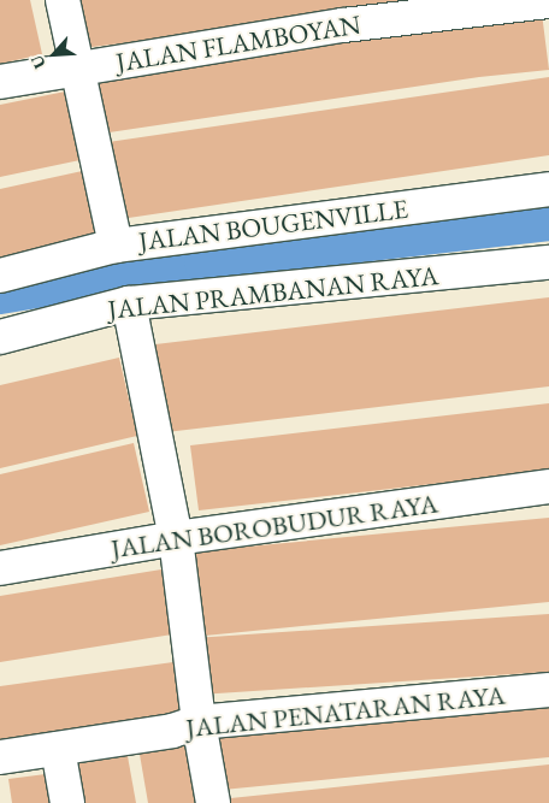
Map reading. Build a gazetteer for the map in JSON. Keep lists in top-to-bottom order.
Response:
{
  "streets": {
    "street": [
      "JALAN FLAMBOYAN",
      "JALAN BOUGENVILLE",
      "JALAN PRAMBANAN RAYA",
      "JALAN BOROBUDUR RAYA",
      "JALAN PENATARAN RAYA"
    ]
  },
  "north": "bottom left"
}
